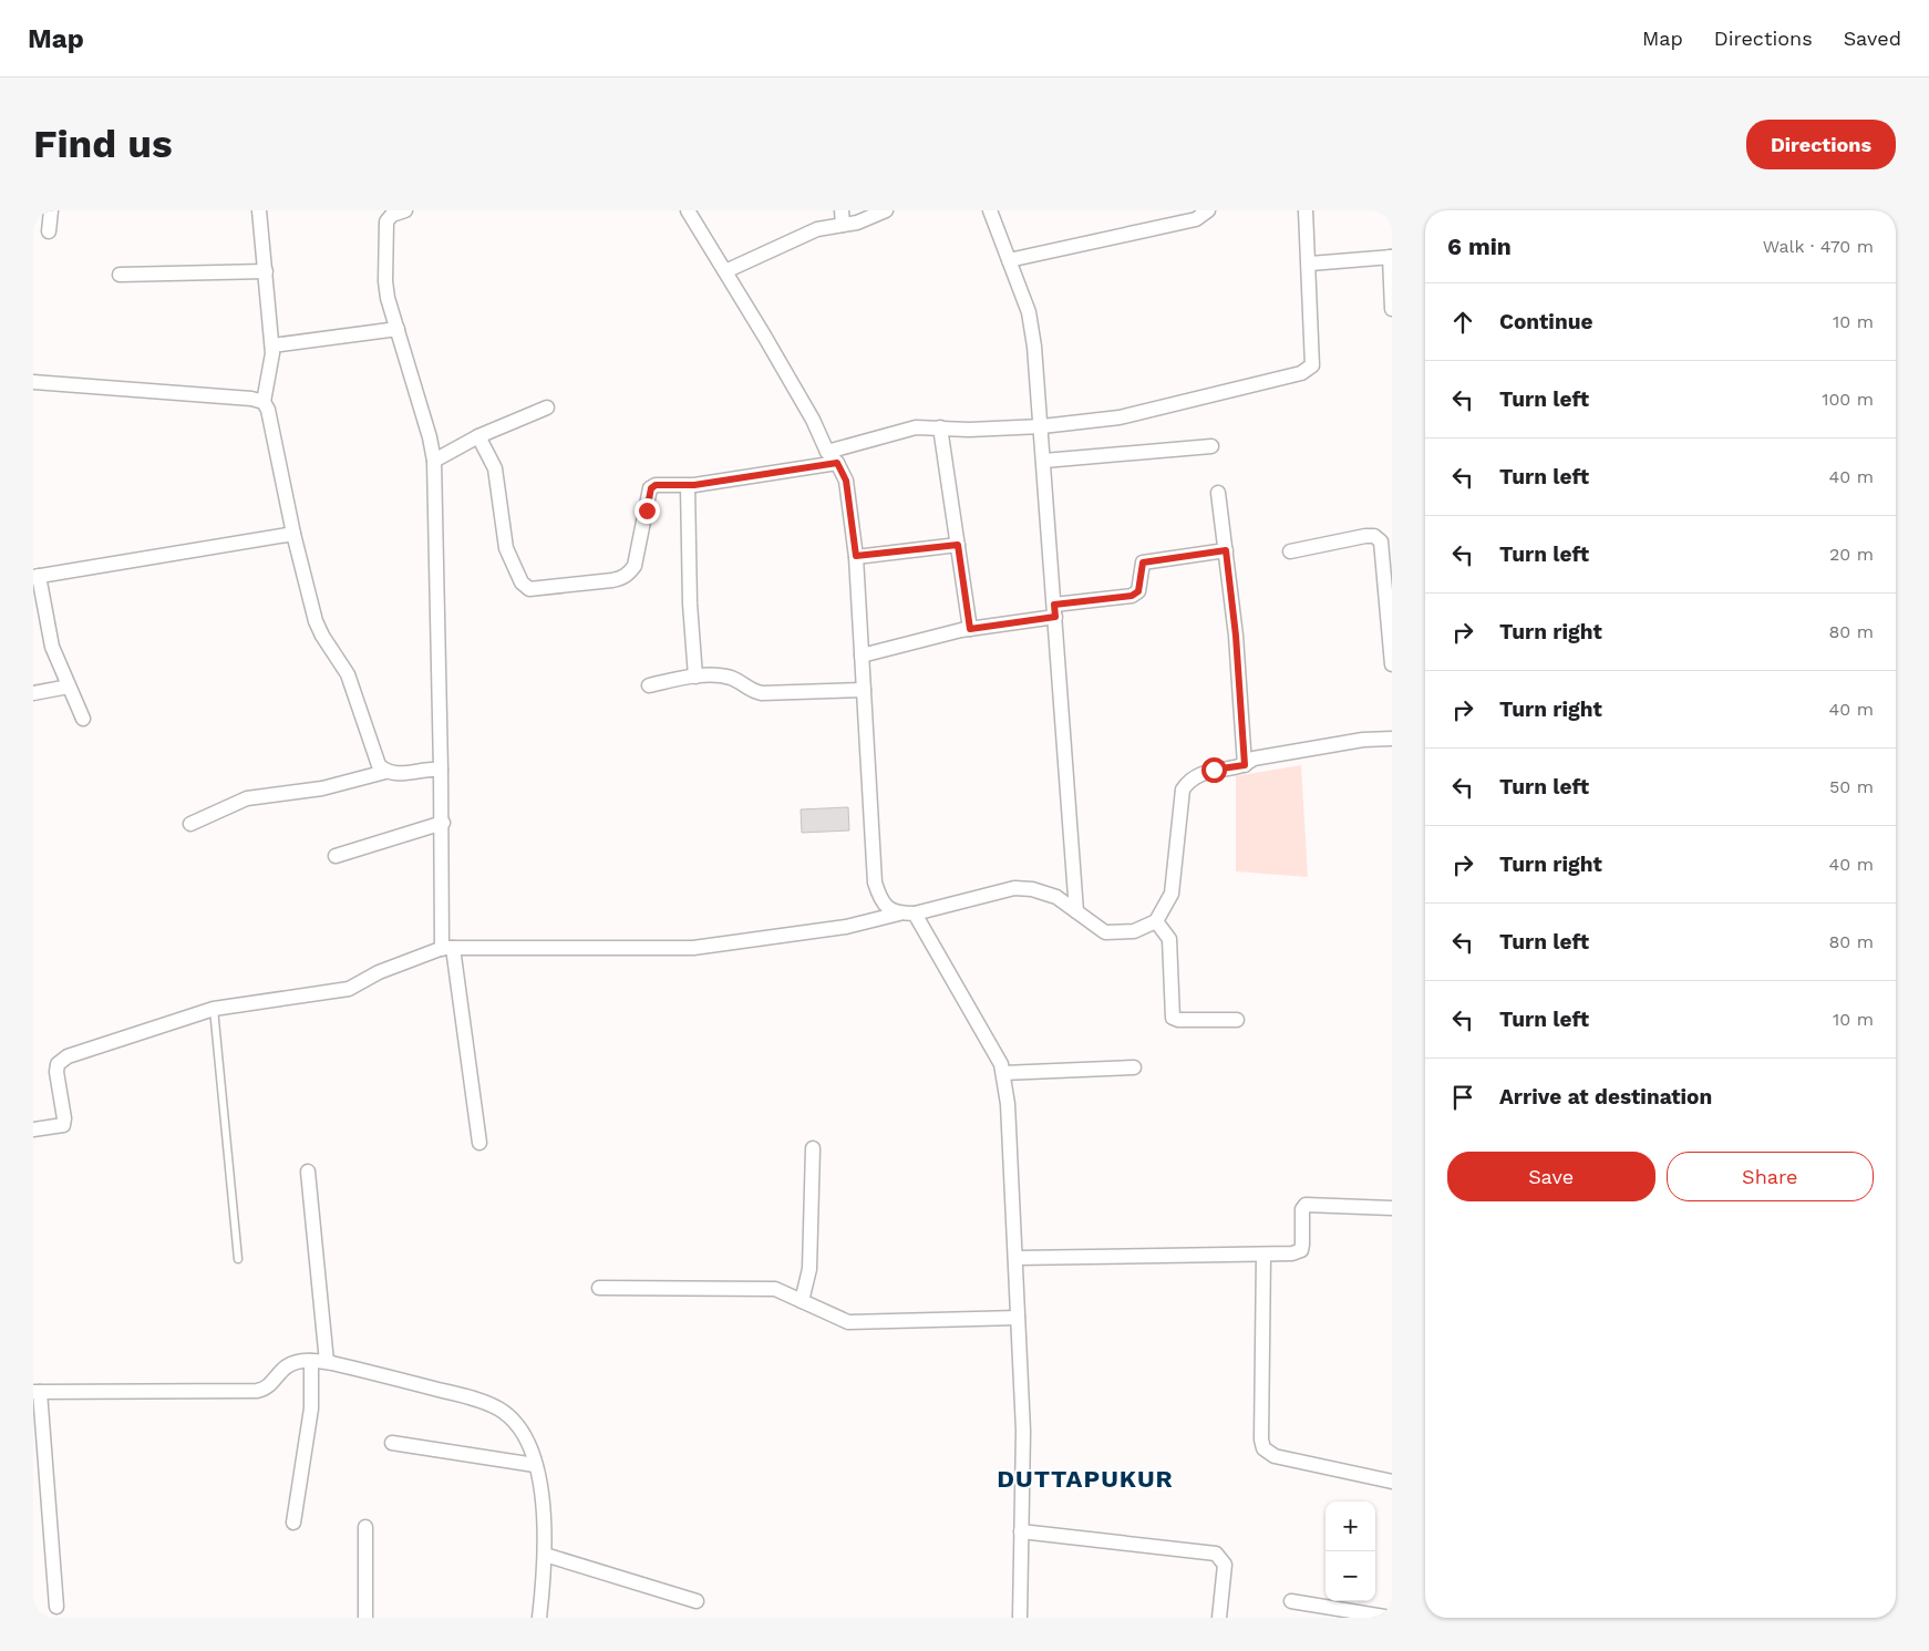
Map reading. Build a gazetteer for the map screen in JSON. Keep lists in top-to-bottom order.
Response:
{
  "districts": ["DUTTAPUKUR"],
  "page": {
    "header": "Map",
    "nav": ["Map", "Directions", "Saved"],
    "buttons": [
      "Directions",
      ["Save", "Share"]
    ],
    "title": "Find us",
    "heading": ["6 min", "Walk · 470 m"],
    "list": [
      ["Continue", "10 m"],
      ["Turn left", "100 m"],
      ["Turn left", "40 m"],
      ["Turn left", "20 m"],
      ["Turn right", "80 m"],
      ["Turn right", "40 m"],
      ["Turn left", "50 m"],
      ["Turn right", "40 m"],
      ["Turn left", "80 m"],
      ["Turn left", "10 m"],
      "Arrive at destination"
    ],
    "map_buttons": ["+", "−"]
  }
}
